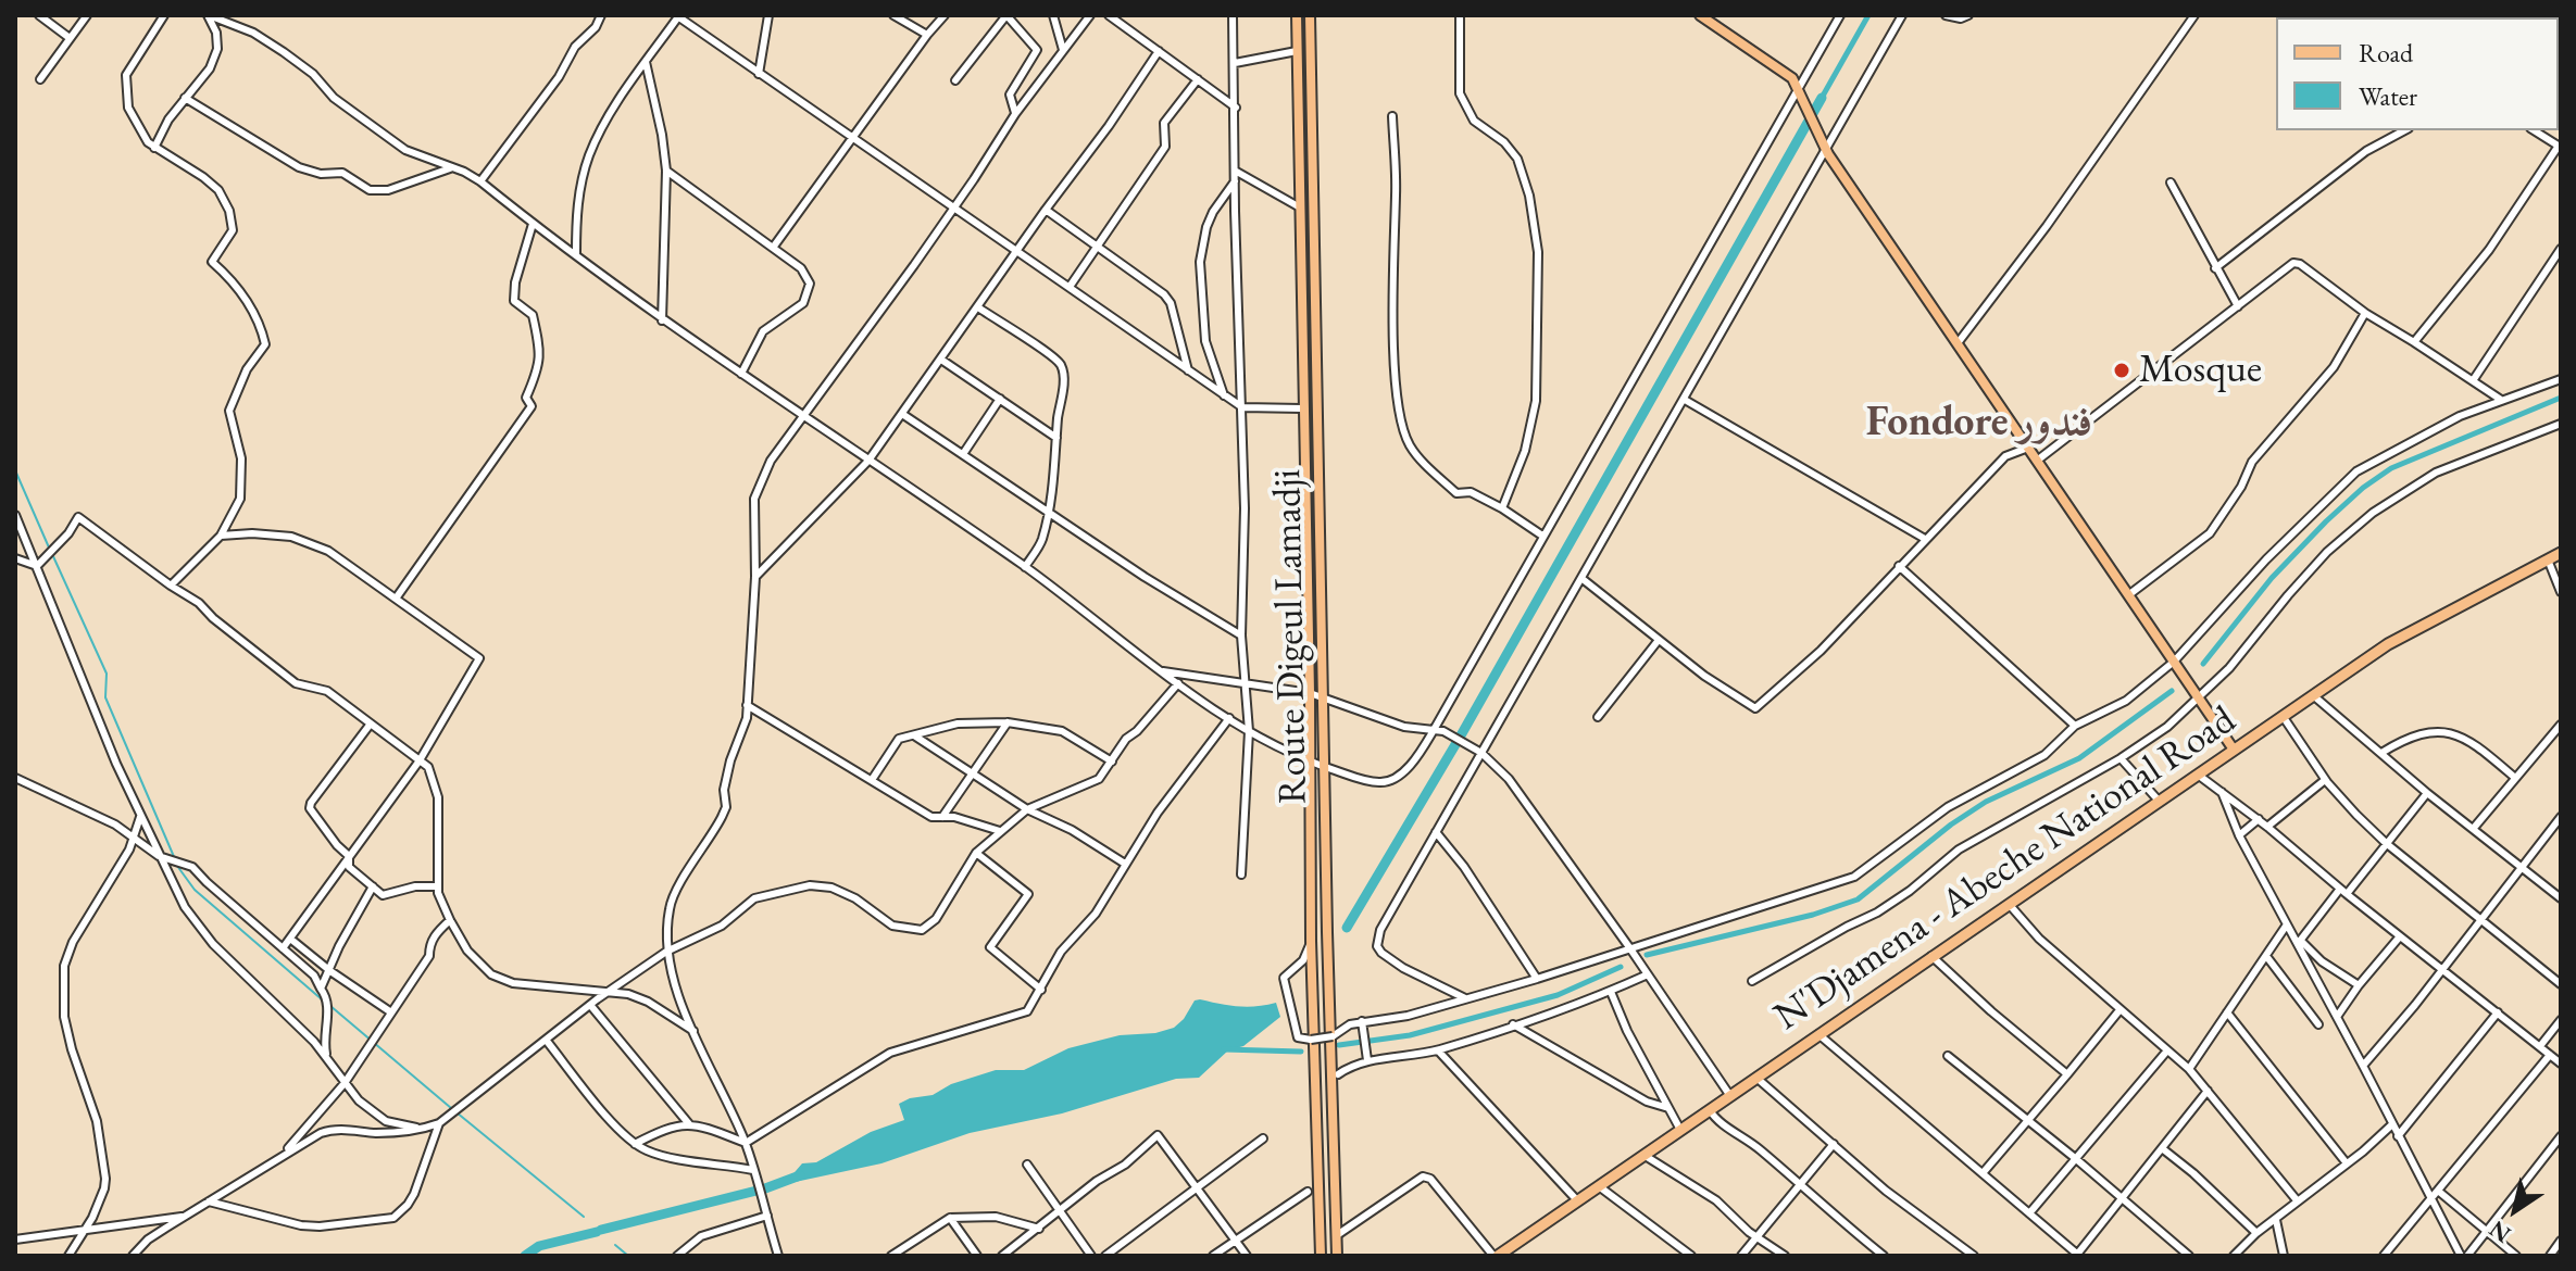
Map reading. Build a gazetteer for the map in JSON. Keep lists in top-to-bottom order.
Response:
{
  "streets": {
    "highway": ["N'Djamena - Abeche National Road"],
    "main road": ["Route Digeul Lamadji"]
  },
  "districts": ["Fondore فندور"],
  "places": ["Mosque"],
  "legend": ["Road", "Water"],
  "north": "bottom left"
}
